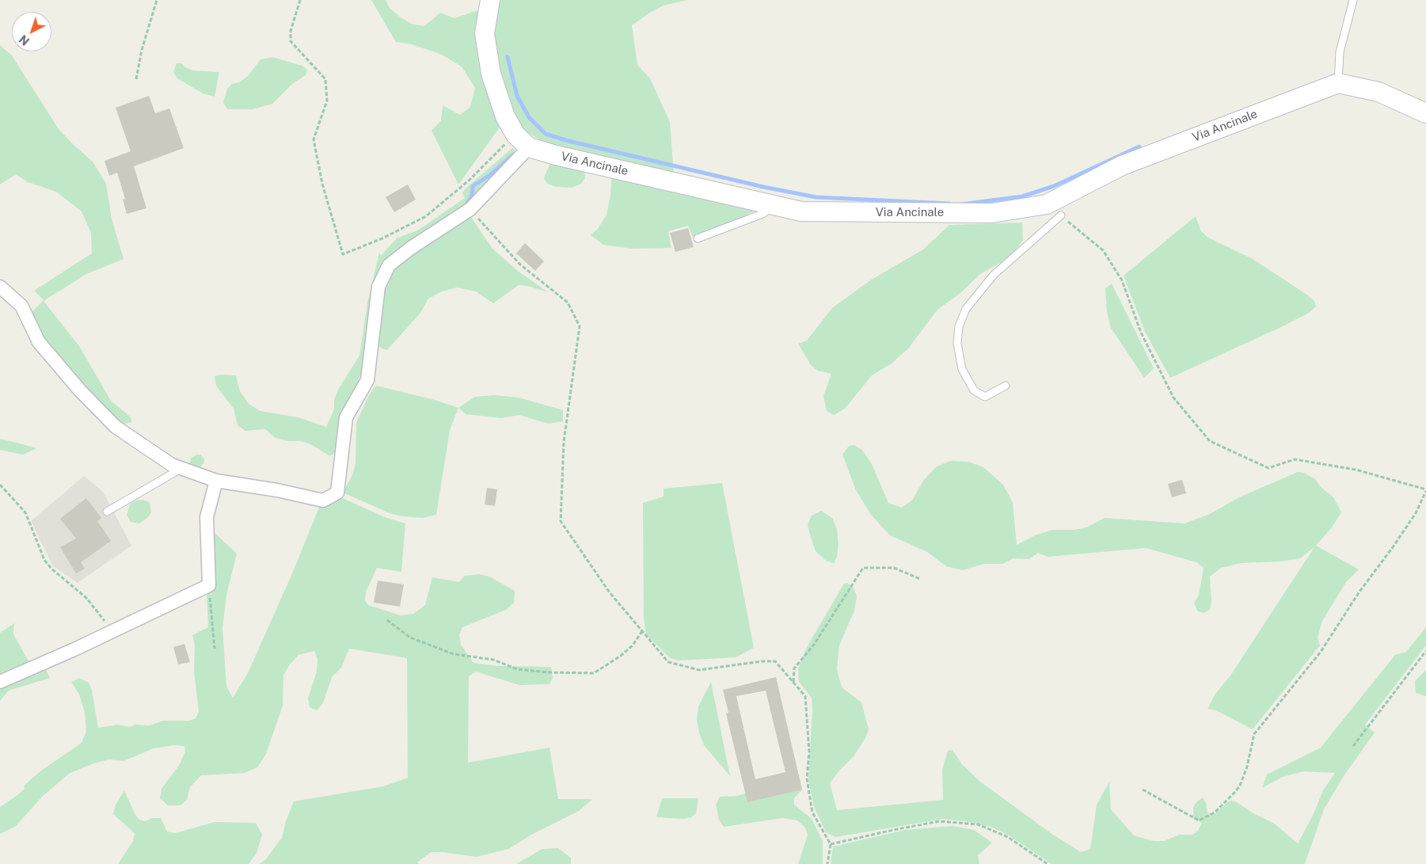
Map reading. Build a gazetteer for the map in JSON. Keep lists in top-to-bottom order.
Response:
{
  "streets": {
    "main road": ["Via Ancinale"]
  },
  "north": "bottom left"
}
